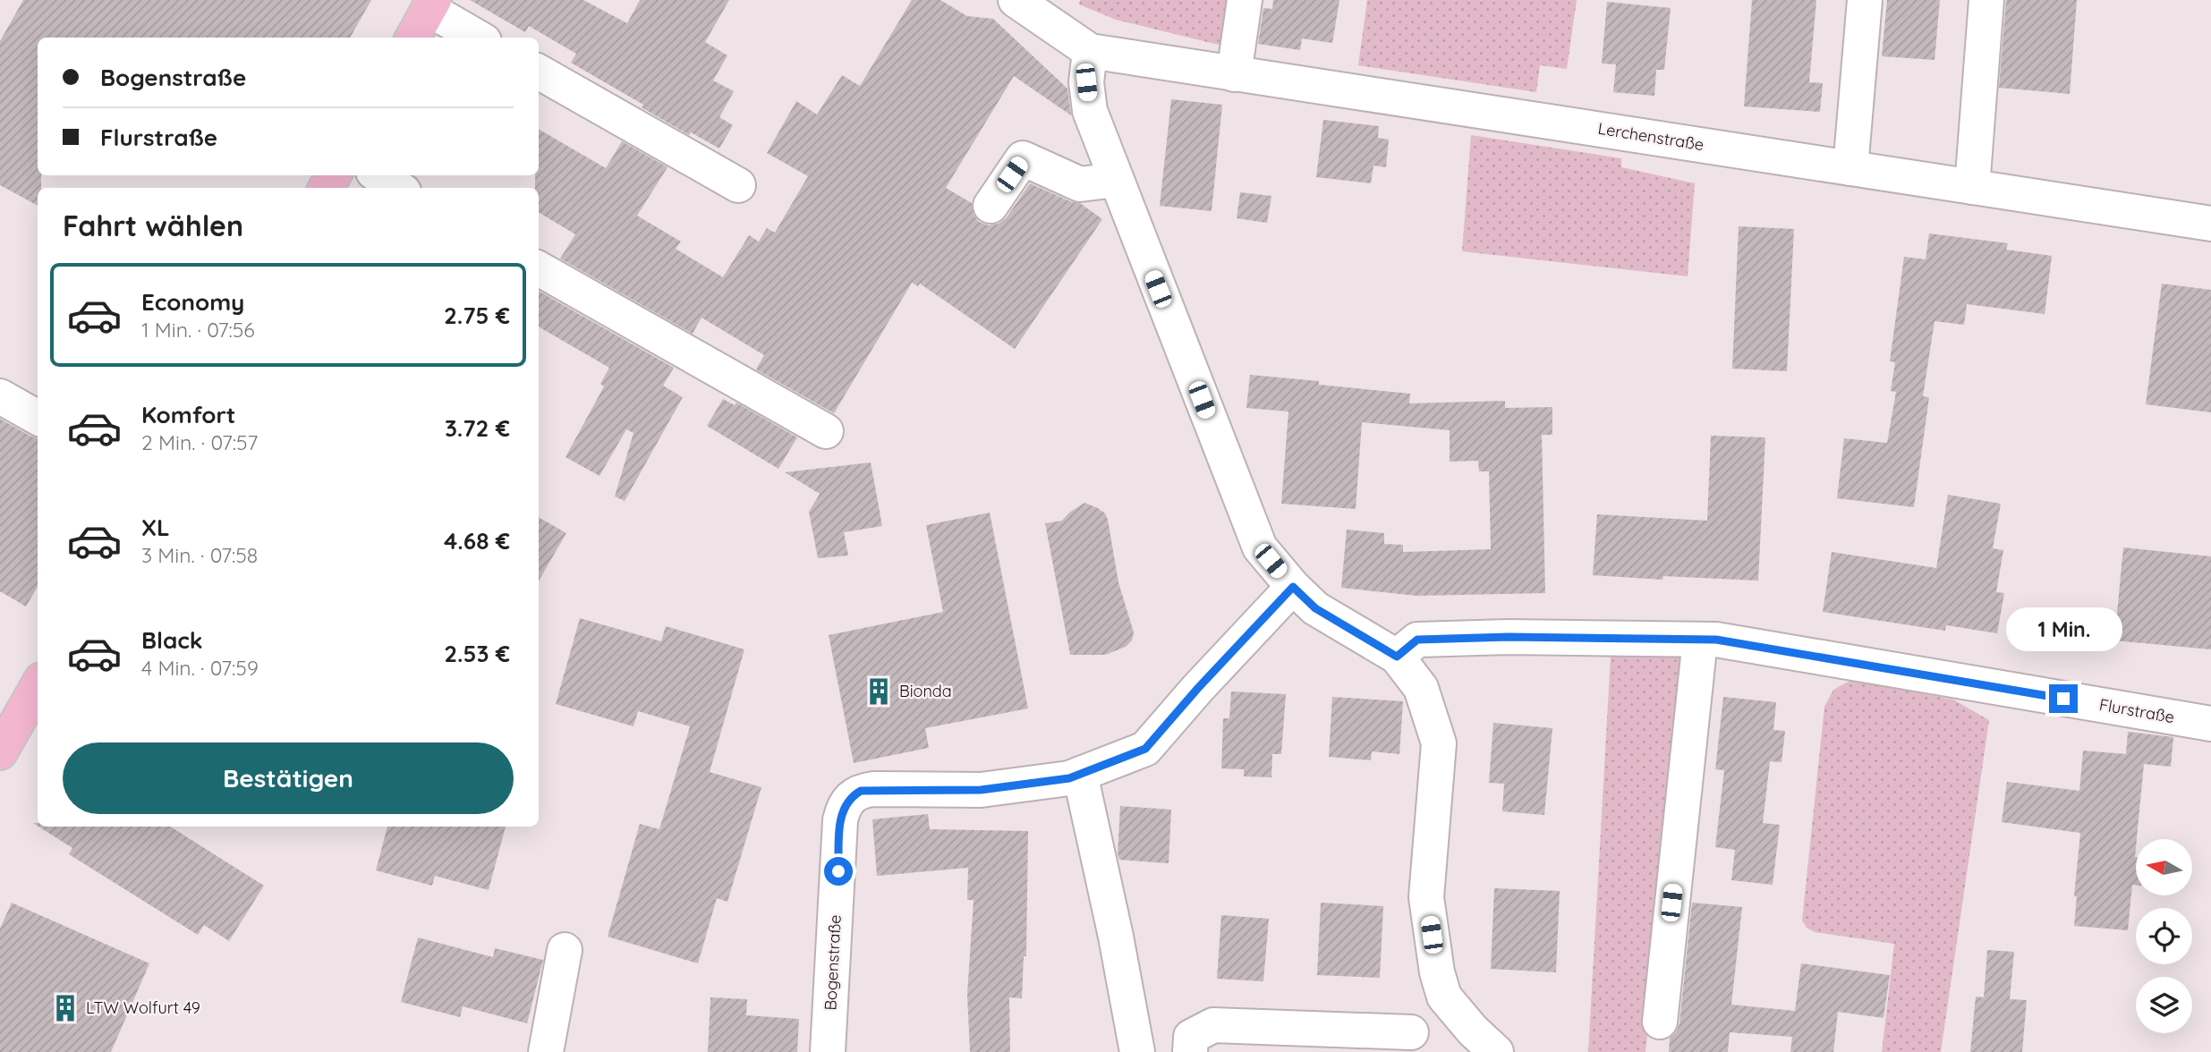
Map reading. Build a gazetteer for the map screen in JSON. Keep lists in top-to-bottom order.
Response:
{
  "streets": {
    "street": ["Lerchenstraße", "Flurstraße", "Bogenstraße"]
  },
  "places": {
    "building": ["Bionda", "LTW Wolfurt 49"]
  },
  "north": "left",
  "page": {
    "banner": ["Bogenstraße", "Flurstraße"],
    "heading": "Fahrt wählen",
    "list": [
      {
        "name": "Economy",
        "note": "1 Min. · 07:56",
        "value": "2.75 €"
      },
      {
        "name": "Komfort",
        "note": "2 Min. · 07:57",
        "value": "3.72 €"
      },
      {
        "name": "XL",
        "note": "3 Min. · 07:58",
        "value": "4.68 €"
      },
      {
        "name": "Black",
        "note": "4 Min. · 07:59",
        "value": "2.53 €"
      }
    ],
    "bubble": "1 Min.",
    "buttons": "Bestätigen"
  }
}
